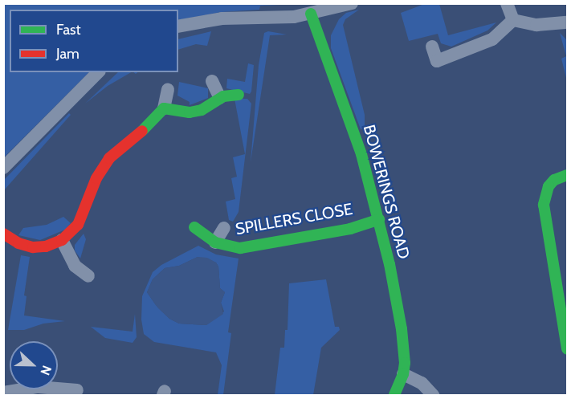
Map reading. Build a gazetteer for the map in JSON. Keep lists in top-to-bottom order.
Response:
{
  "streets": {
    "street": ["BOWERINGS ROAD", "SPILLERS CLOSE"]
  },
  "crossings": [
    ["BOWERINGS ROAD", "SPILLERS CLOSE"]
  ],
  "legend": ["Fast", "Jam"],
  "north": "right"
}
